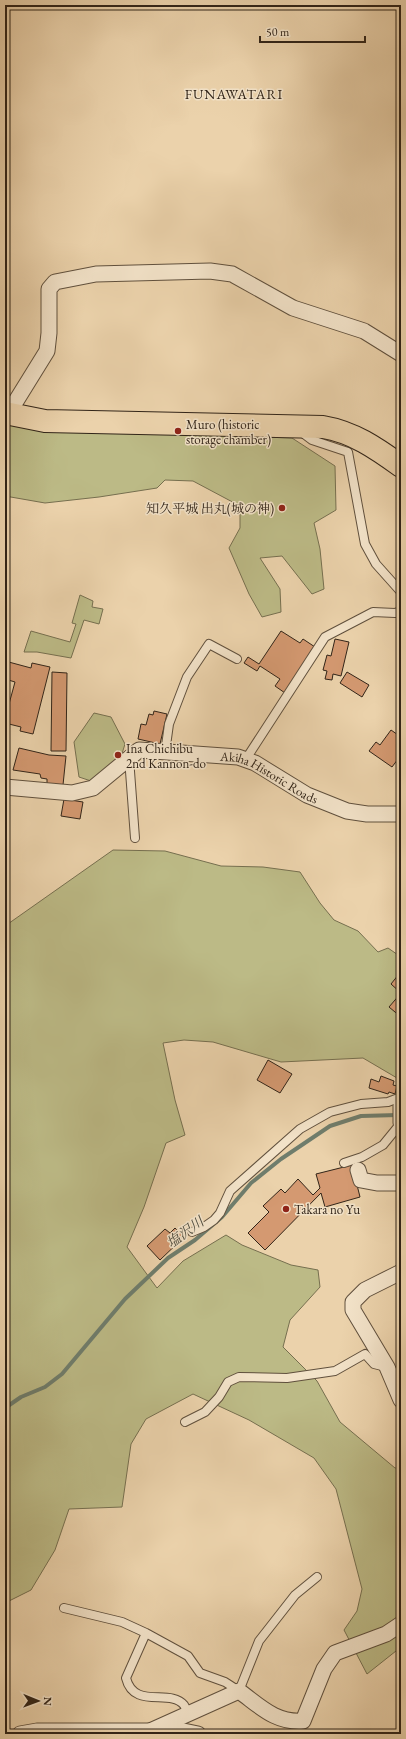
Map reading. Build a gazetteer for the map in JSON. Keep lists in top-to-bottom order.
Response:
{
  "streets": {
    "street": ["Akiha Historic Roads"]
  },
  "districts": ["FUNAWATARI"],
  "water": ["塩沢川"],
  "places": [
    "Muro (historic storage chamber)",
    "知久平城 出丸(城の神)",
    "Ina Chichibu 2nd Kannon-do",
    "Takara no Yu"
  ],
  "scale_bar": "50 m",
  "north": "right"
}
